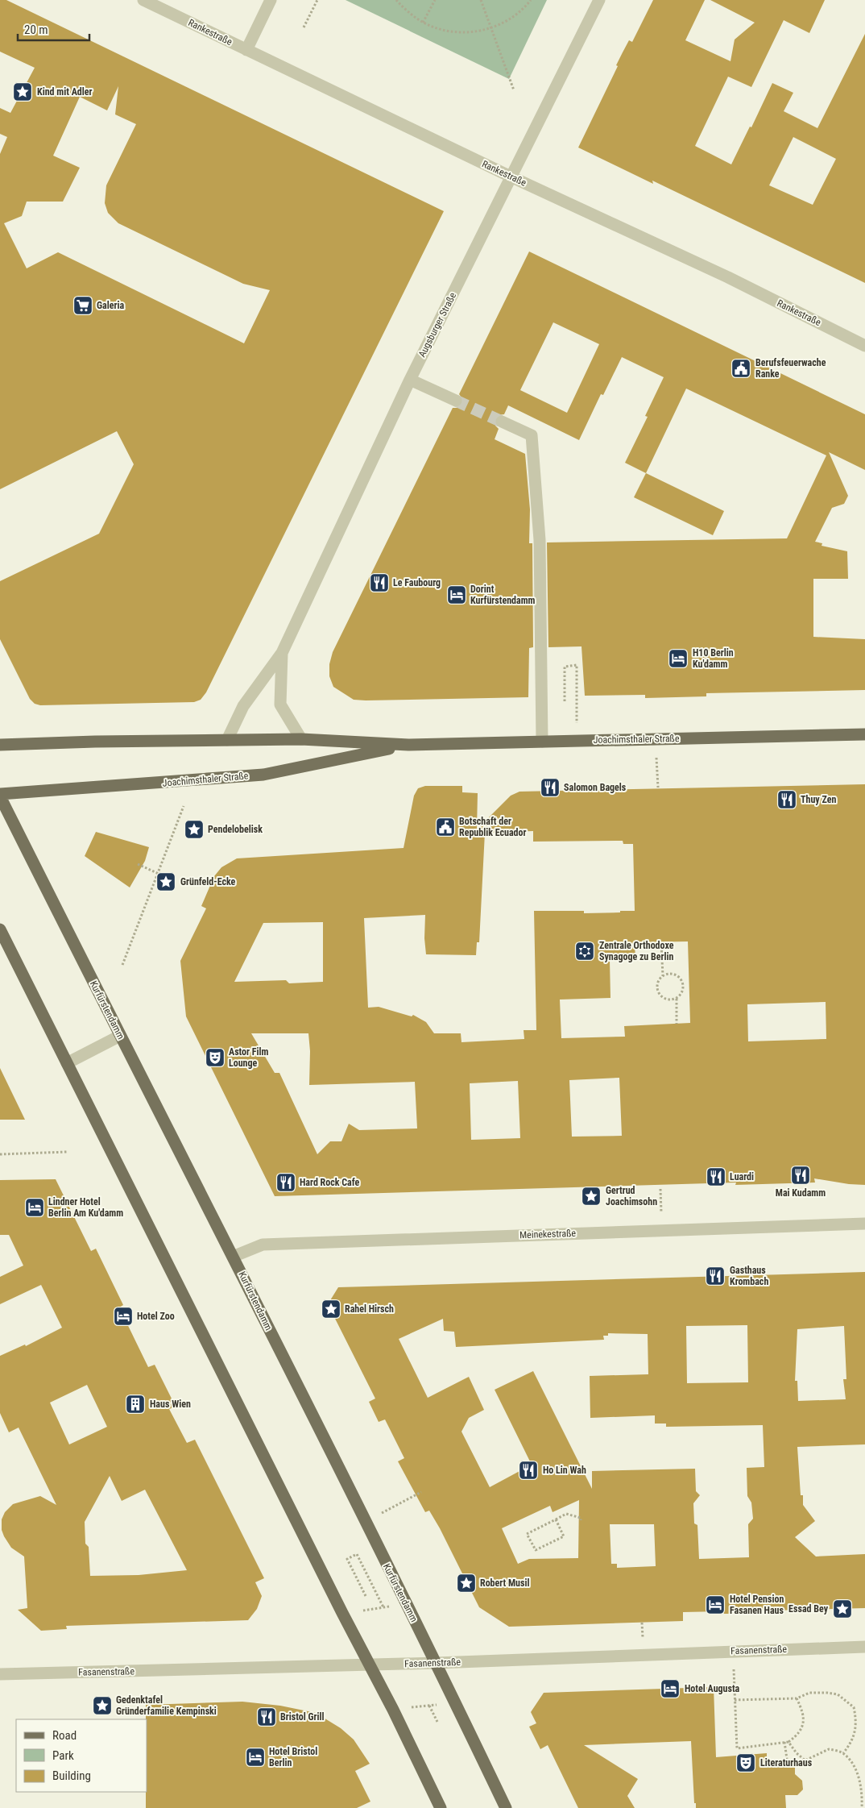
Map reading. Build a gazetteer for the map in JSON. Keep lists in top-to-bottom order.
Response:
{
  "streets": {
    "main road": ["Joachimsthaler Straße", "Kurfürstendamm"],
    "street": [
      "Rankestraße",
      "Augsburger Straße",
      "Meinekestraße",
      "Fasanenstraße"
    ]
  },
  "crossings": [
    ["Rankestraße", "Augsburger Straße"],
    ["Augsburger Straße", "Joachimsthaler Straße"],
    ["Joachimsthaler Straße", "Kurfürstendamm"],
    ["Kurfürstendamm", "Meinekestraße"],
    ["Kurfürstendamm", "Fasanenstraße"]
  ],
  "places": {
    "place": [
      "Kind mit Adler",
      "Pendelobelisk",
      "Grünfeld-Ecke",
      "Gertrud Joachimsohn",
      "Rahel Hirsch",
      "Robert Musil",
      "Essad Bey",
      "Gedenktafel Gründerfamilie Kempinski"
    ],
    "supermarket": ["Galeria"],
    "public building": ["Berufsfeuerwache Ranke", "Botschaft der Republik Ecuador"],
    "restaurant": [
      "Le Faubourg",
      "Salomon Bagels",
      "Thuy Zen",
      "Mai Kudamm",
      "Luardi",
      "Hard Rock Cafe",
      "Gasthaus Krombach",
      "Ho Lin Wah",
      "Bristol Grill"
    ],
    "hotel": [
      "Dorint Kurfürstendamm",
      "H10 Berlin Ku'damm",
      "Lindner Hotel Berlin Am Ku'damm",
      "Hotel Zoo",
      "Hotel Pension Fasanen Haus",
      "Hotel Augusta",
      "Hotel Bristol Berlin"
    ],
    "synagogue": ["Zentrale Orthodoxe Synagoge zu Berlin"],
    "theatre": ["Astor Film Lounge", "Literaturhaus"],
    "building": ["Haus Wien"]
  },
  "legend": ["Road", "Park", "Building"],
  "scale_bar": "20 m"
}
